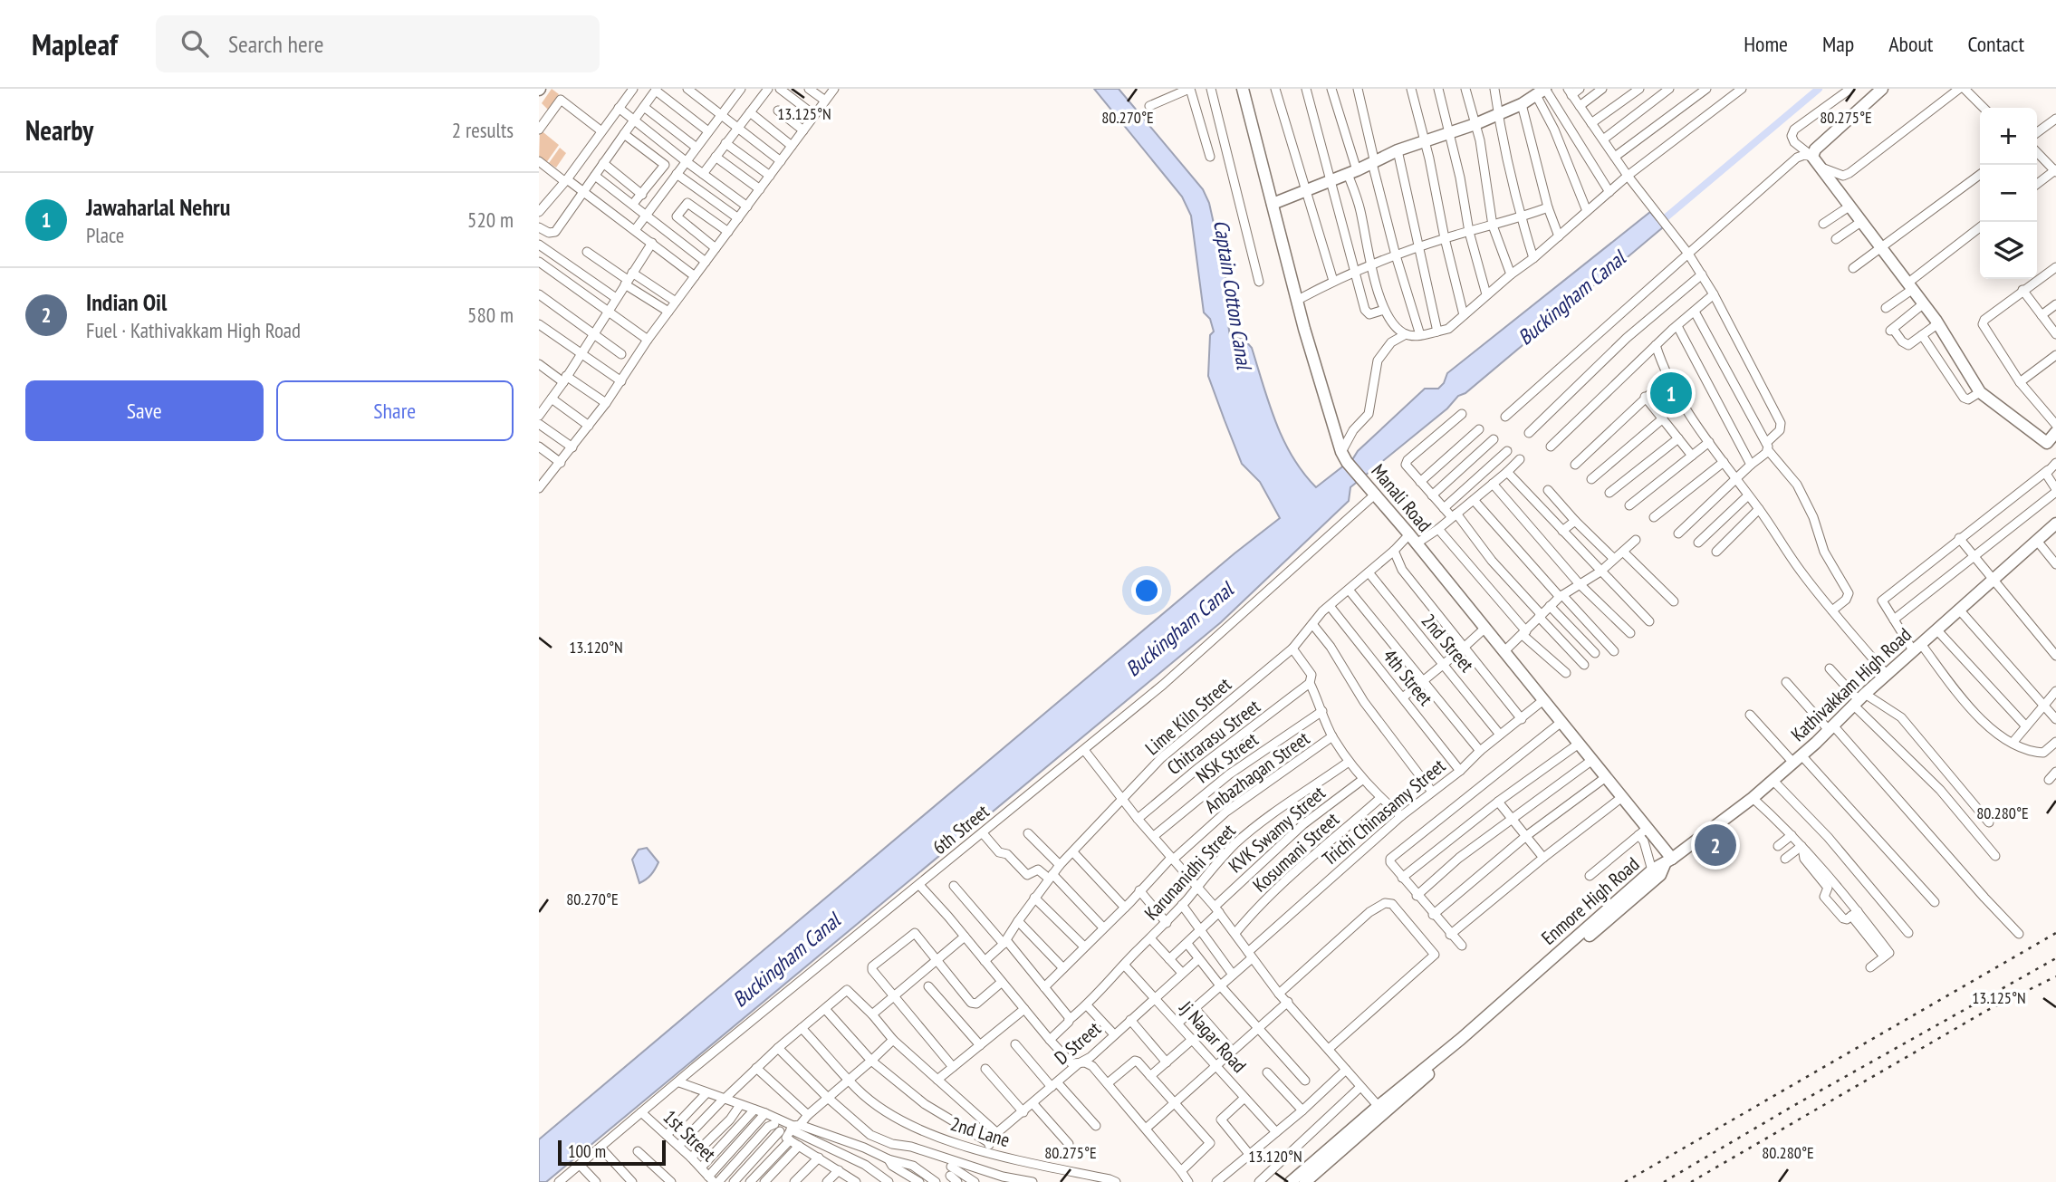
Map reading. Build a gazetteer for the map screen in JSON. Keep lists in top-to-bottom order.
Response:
{
  "streets": {
    "main road": ["Manali Road", "Kathivakkam High Road", "Enmore High Road"],
    "street": [
      "2nd Street",
      "4th Street",
      "Lime Kiln Street",
      "Chitrarasu Street",
      "NSK Street",
      "Anbazhagan Street",
      "Trichi Chinasamy Street",
      "6th Street",
      "KVK Swamy Street",
      "Kosumani Street",
      "Karunanidhi Street",
      "Jj Nagar Road",
      "D Street",
      "2nd Lane",
      "1st Street"
    ]
  },
  "crossings": [
    ["Manali Road", "Kathivakkam High Road"],
    ["Manali Road", "Lime Kiln Street"],
    ["Manali Road", "Trichi Chinasamy Street"],
    ["Manali Road", "6th Street"],
    ["Manali Road", "Enmore High Road"],
    ["2nd Street", "Lime Kiln Street"],
    ["2nd Street", "Trichi Chinasamy Street"],
    ["4th Street", "Lime Kiln Street"],
    ["4th Street", "Trichi Chinasamy Street"],
    ["Kathivakkam High Road", "Enmore High Road"],
    ["Trichi Chinasamy Street", "Jj Nagar Road"],
    ["6th Street", "1st Street"],
    ["Karunanidhi Street", "Jj Nagar Road"],
    ["Jj Nagar Road", "D Street"]
  ],
  "water": ["Captain Cotton Canal", "Buckingham Canal"],
  "scale_bar": "100 m",
  "page": {
    "header": "Mapleaf",
    "search": "Search here",
    "nav": [
      "Home",
      "Map",
      "About",
      "Contact"
    ],
    "heading": ["Nearby", "2 results"],
    "map_buttons": ["+", "−"],
    "list": [
      {
        "mark": "1",
        "name": "Jawaharlal Nehru",
        "note": "Place",
        "value": "520 m"
      },
      {
        "mark": "2",
        "name": "Indian Oil",
        "note": "Fuel · Kathivakkam High Road",
        "value": "580 m"
      }
    ],
    "buttons": ["Save", "Share"],
    "pins": ["1", "2"],
    "scale": "100 m"
  },
  "coordinates": [
    "13.125°N",
    "80.270°E",
    "80.275°E",
    "13.120°N",
    "80.280°E"
  ]
}
